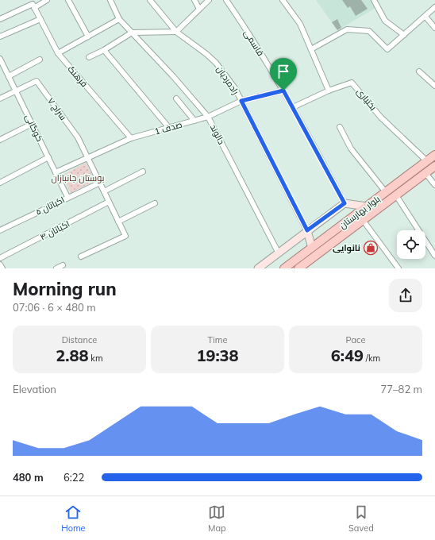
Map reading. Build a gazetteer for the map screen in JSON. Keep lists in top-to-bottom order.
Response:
{
  "streets": {
    "main road": ["بلوار بهارستان"],
    "street": [
      "قاسمی",
      "فرهنگ",
      "رادمردیان",
      "بختیاری",
      "سراج ۷",
      "کوگانی",
      "صدف 1",
      "دالوند",
      "اکباتان ۵",
      "اکباتان ۴"
    ]
  },
  "crossings": [
    ["قاسمی", "بختیاری"],
    ["قاسمی", "صدف 1"],
    ["فرهنگ", "صدف 1"],
    ["رادمردیان", "صدف 1"],
    ["بختیاری", "بلوار بهارستان"],
    ["سراج ۷", "کوگانی"],
    ["سراج ۷", "صدف 1"],
    ["کوگانی", "صدف 1"],
    ["کوگانی", "اکباتان ۵"],
    ["صدف 1", "دالوند"]
  ],
  "parks": ["بوستان جانبازان"],
  "places": {
    "shop": ["نانوایی"]
  },
  "page": {
    "heading": ["Morning run", "07:06 · 6 × 480 m"],
    "stats": [
      ["Distance", "2.88 km"],
      ["Time", "19:38"],
      ["Pace", "6:49 /km"]
    ],
    "chart": ["Elevation", "77–82 m"],
    "list": [
      {
        "name": "480 m",
        "note": "6:22"
      }
    ],
    "tabs": ["Home", "Map", "Saved"]
  }
}
